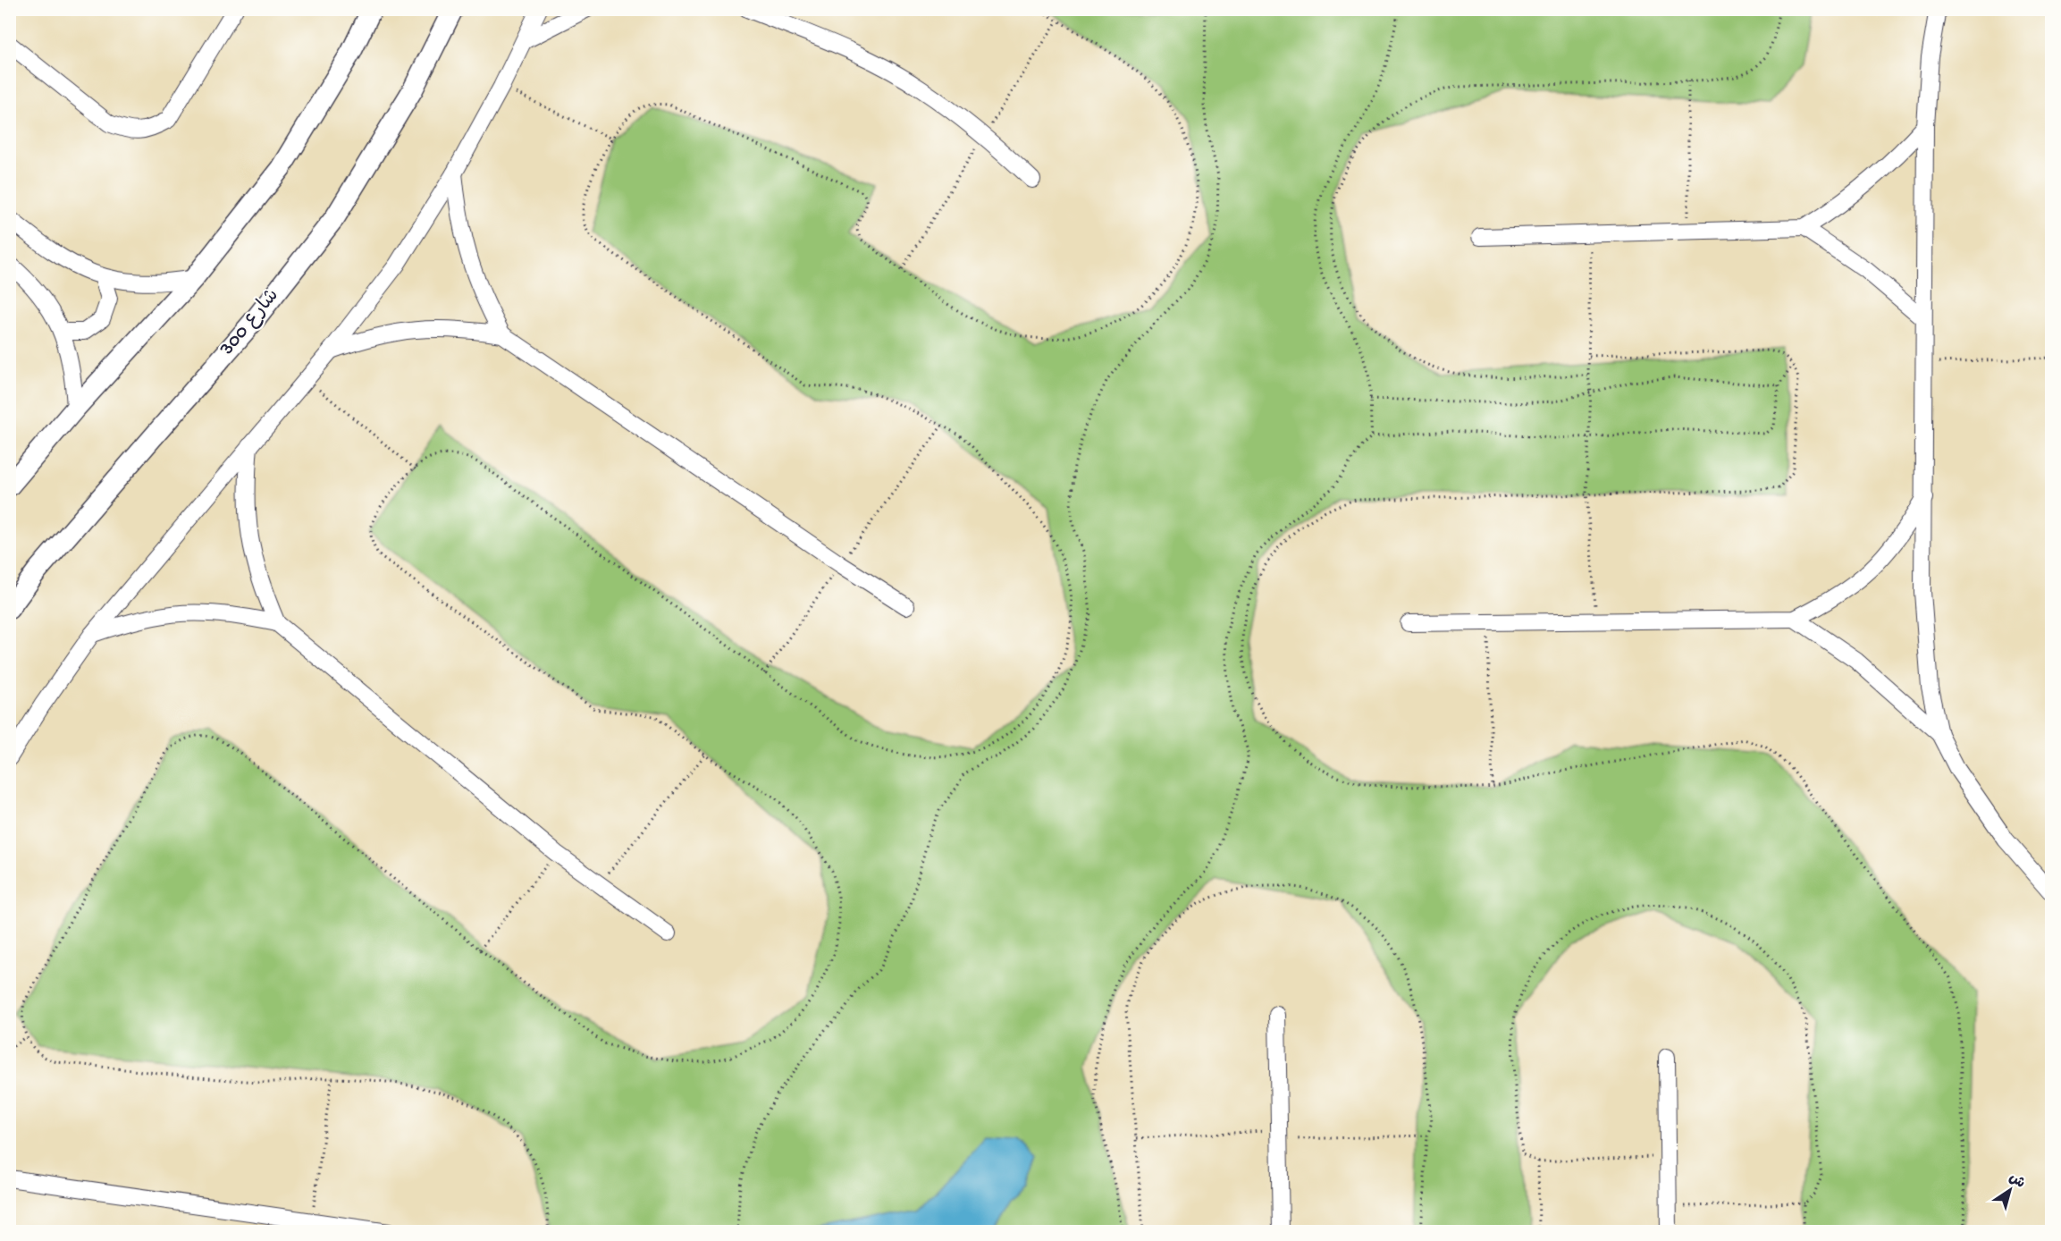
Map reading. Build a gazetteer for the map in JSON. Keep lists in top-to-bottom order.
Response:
{
  "streets": {
    "street": ["شارع 300"]
  },
  "north": "top right"
}
